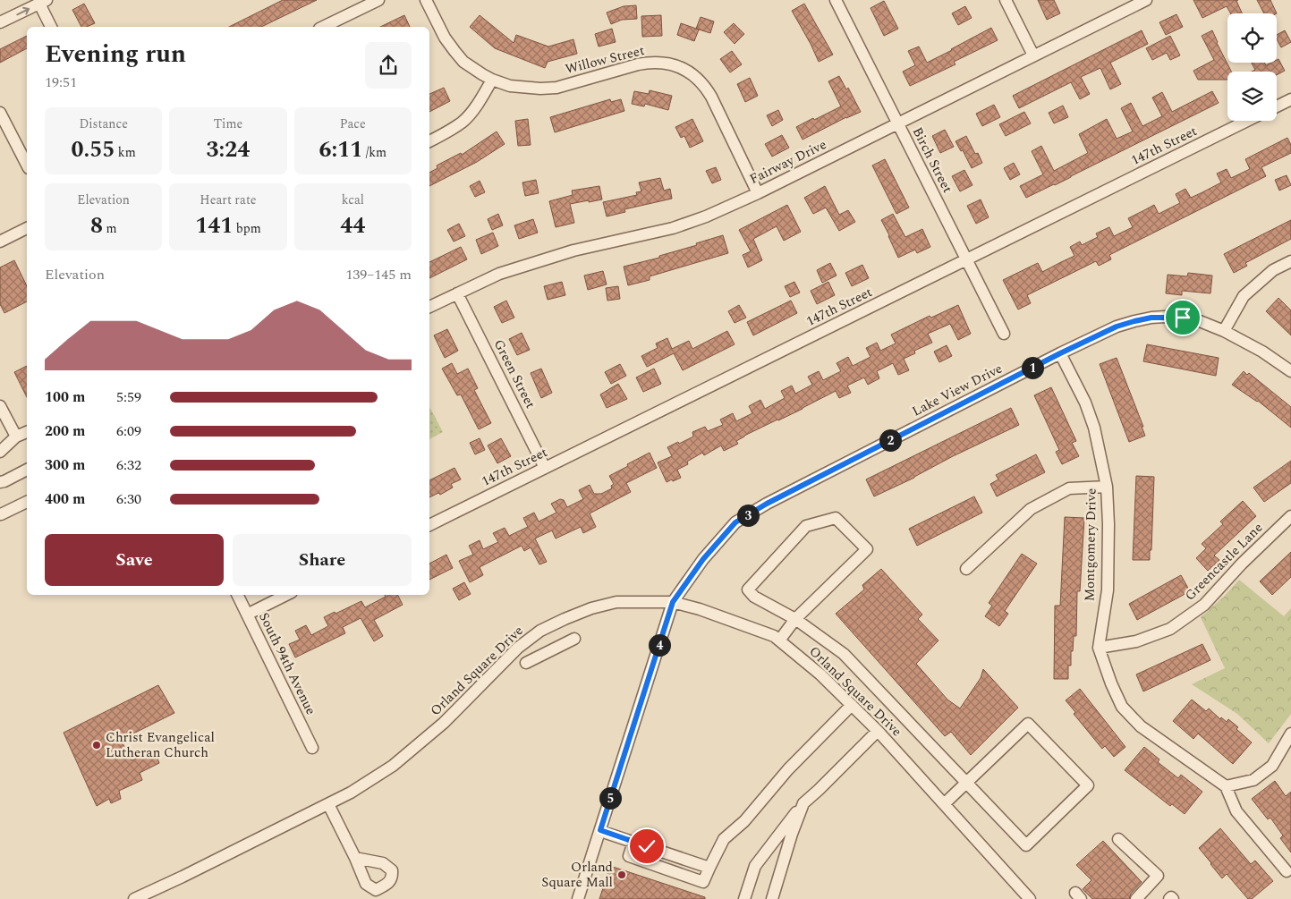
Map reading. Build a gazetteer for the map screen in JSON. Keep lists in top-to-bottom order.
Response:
{
  "streets": {
    "street": [
      "Willow Street",
      "147th Street",
      "Birch Street",
      "Fairway Drive",
      "Green Street",
      "Lake View Drive",
      "Montgomery Drive",
      "Greencastle Lane",
      "South 94th Avenue",
      "Orland Square Drive"
    ]
  },
  "crossings": [
    ["Willow Street", "Fairway Drive"],
    ["147th Street", "Birch Street"],
    ["147th Street", "Green Street"],
    ["Birch Street", "Fairway Drive"],
    ["Fairway Drive", "Green Street"],
    ["Lake View Drive", "Montgomery Drive"],
    ["Lake View Drive", "Orland Square Drive"],
    ["Montgomery Drive", "Greencastle Lane"]
  ],
  "places": ["Christ Evangelical Lutheran Church", "Orland Square Mall"],
  "page": {
    "heading": ["Evening run", "19:51"],
    "stats": [
      ["Distance", "0.55 km"],
      ["Time", "3:24"],
      ["Pace", "6:11 /km"],
      ["Elevation", "8 m"],
      ["Heart rate", "141 bpm"],
      ["kcal", "44"]
    ],
    "chart": ["Elevation", "139–145 m"],
    "pins": [
      "1",
      "2",
      "3",
      "4",
      "5"
    ],
    "list": [
      {
        "name": "100 m",
        "note": "5:59"
      },
      {
        "name": "200 m",
        "note": "6:09"
      },
      {
        "name": "300 m",
        "note": "6:32"
      },
      {
        "name": "400 m",
        "note": "6:30"
      }
    ],
    "buttons": ["Save", "Share"]
  }
}
